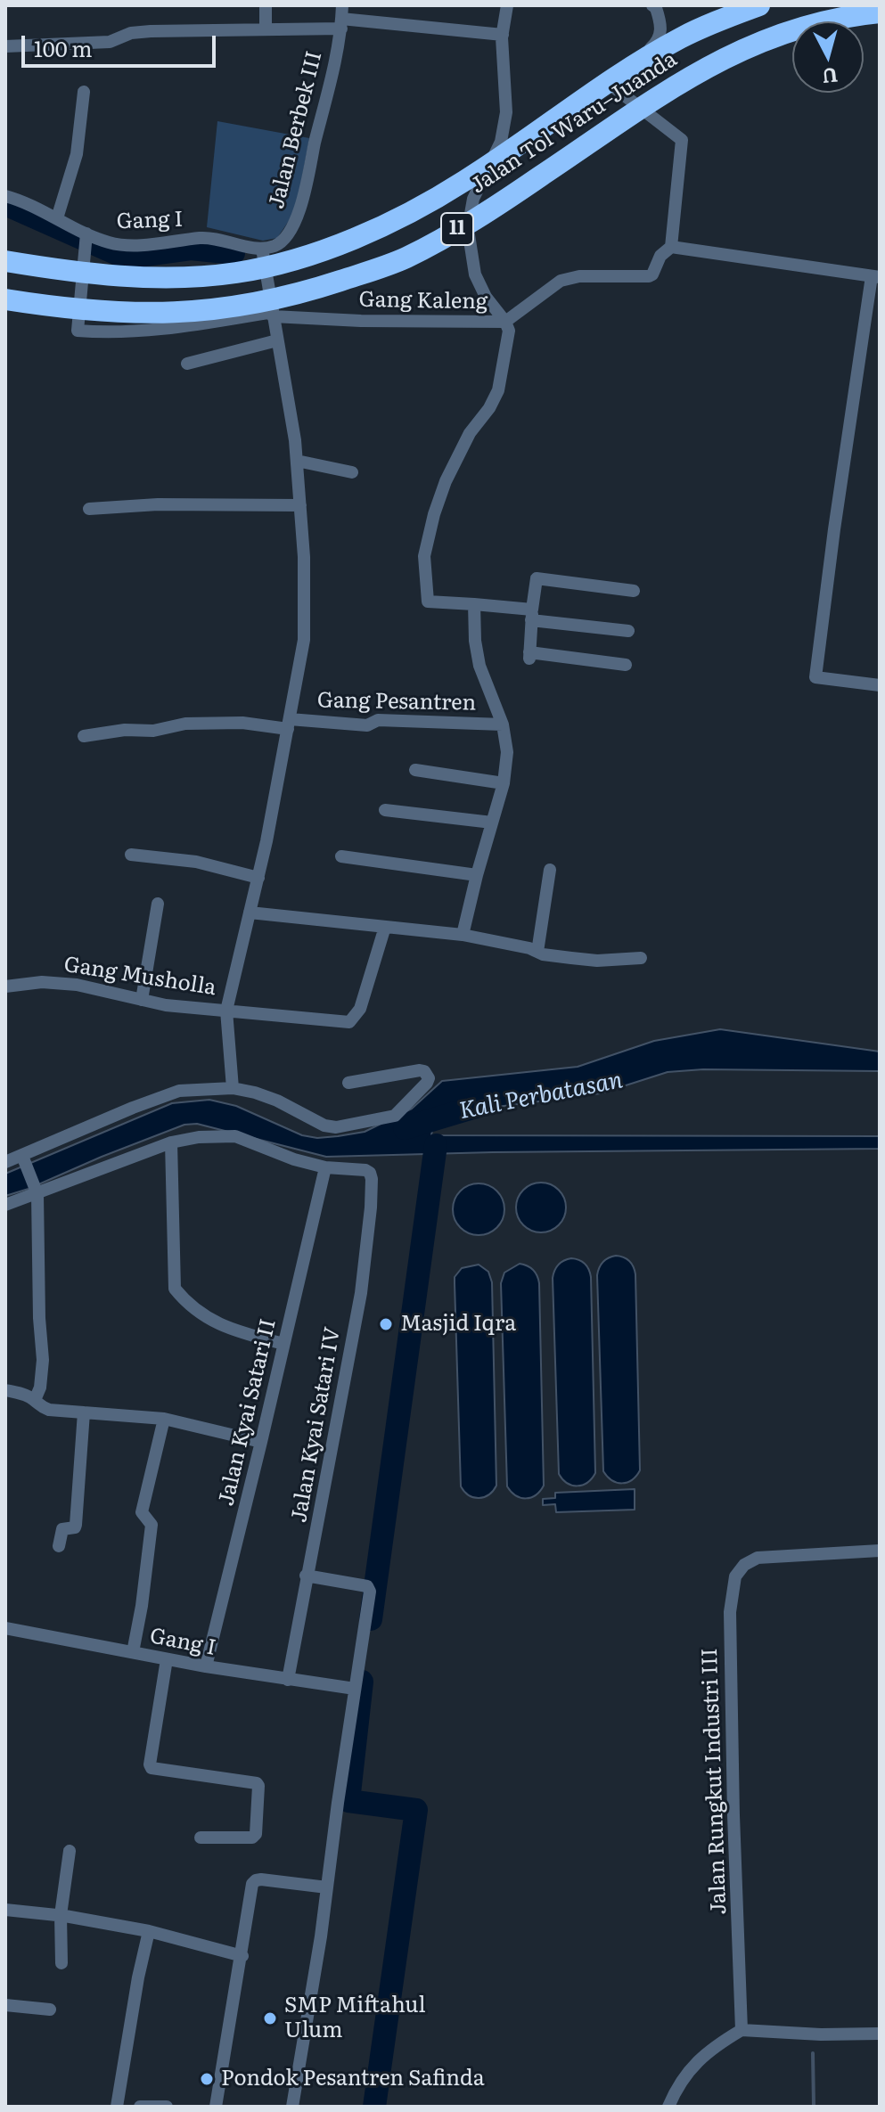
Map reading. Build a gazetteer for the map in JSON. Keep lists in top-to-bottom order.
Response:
{
  "streets": {
    "highway": ["Jalan Tol Waru–Juanda", "11"],
    "street": [
      "Jalan Berbek III",
      "Gang I",
      "Gang Kaleng",
      "Gang Pesantren",
      "Gang Musholla",
      "Jalan Kyai Satari II",
      "Jalan Kyai Satari IV",
      "Jalan Rungkut Industri III"
    ]
  },
  "crossings": [
    ["Jalan Berbek III", "Gang I"],
    ["Gang I", "Gang Kaleng"],
    ["Gang I", "Jalan Kyai Satari II"],
    ["Gang I", "Jalan Kyai Satari IV"],
    ["Jalan Kyai Satari II", "Jalan Kyai Satari IV"]
  ],
  "water": ["Kali Perbatasan"],
  "places": ["Masjid Iqra", "SMP Miftahul Ulum", "Pondok Pesantren Safinda"],
  "scale_bar": "100 m",
  "north": "bottom"
}
